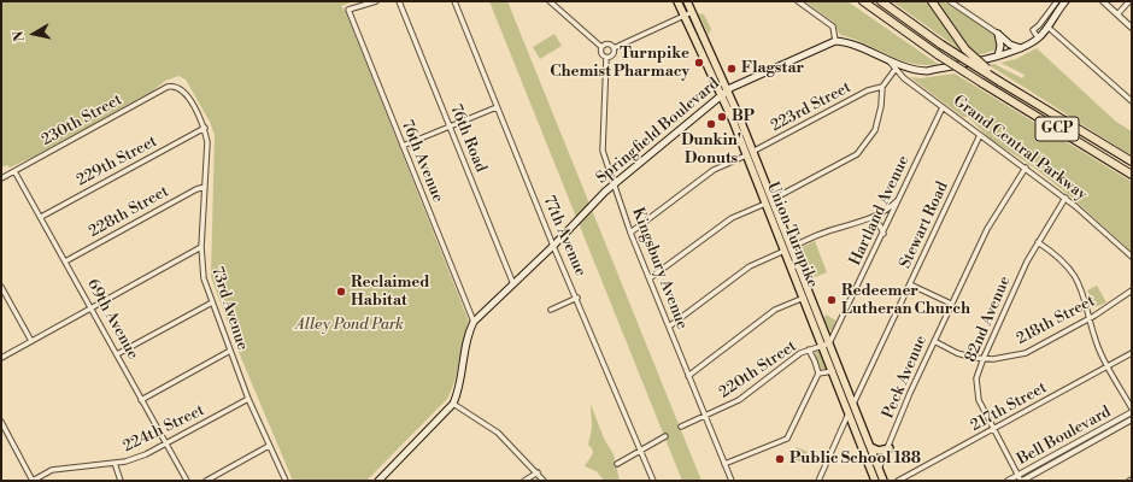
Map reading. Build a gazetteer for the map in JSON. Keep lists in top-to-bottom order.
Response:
{
  "streets": {
    "highway": ["GCP", "Grand Central Parkway"],
    "main road": ["Springfield Boulevard", "Union Turnpike"],
    "street": [
      "223rd Street",
      "230th Street",
      "76th Road",
      "229th Street",
      "76th Avenue",
      "Hartland Avenue",
      "228th Street",
      "Stewart Road",
      "77th Avenue",
      "Kingsbury Avenue",
      "73rd Avenue",
      "69th Avenue",
      "82nd Avenue",
      "218th Street",
      "220th Street",
      "Peck Avenue",
      "217th Street",
      "224th Street",
      "Bell Boulevard"
    ]
  },
  "crossings": [
    ["223rd Street", "Union Turnpike"],
    ["223rd Street", "Kingsbury Avenue"],
    ["230th Street", "73rd Avenue"],
    ["230th Street", "69th Avenue"],
    ["Springfield Boulevard", "76th Road"],
    ["Springfield Boulevard", "76th Avenue"],
    ["Springfield Boulevard", "Union Turnpike"],
    ["Springfield Boulevard", "77th Avenue"],
    ["Springfield Boulevard", "Kingsbury Avenue"],
    ["Grand Central Parkway", "Hartland Avenue"],
    ["Grand Central Parkway", "Stewart Road"],
    ["Grand Central Parkway", "82nd Avenue"],
    ["Grand Central Parkway", "Peck Avenue"],
    ["229th Street", "73rd Avenue"],
    ["229th Street", "69th Avenue"],
    ["Hartland Avenue", "Union Turnpike"],
    ["Hartland Avenue", "220th Street"],
    ["228th Street", "73rd Avenue"],
    ["228th Street", "69th Avenue"],
    ["Stewart Road", "Union Turnpike"],
    ["Union Turnpike", "220th Street"],
    ["Union Turnpike", "Peck Avenue"],
    ["Kingsbury Avenue", "220th Street"],
    ["73rd Avenue", "224th Street"],
    ["69th Avenue", "224th Street"],
    ["82nd Avenue", "218th Street"],
    ["82nd Avenue", "217th Street"],
    ["82nd Avenue", "Bell Boulevard"],
    ["218th Street", "Peck Avenue"]
  ],
  "parks": ["Alley Pond Park"],
  "places": [
    "Turnpike Chemist Pharmacy",
    "Flagstar",
    "BP",
    "Dunkin' Donuts",
    "Reclaimed Habitat",
    "Redeemer Lutheran Church",
    "Public School 188"
  ],
  "north": "left"
}
